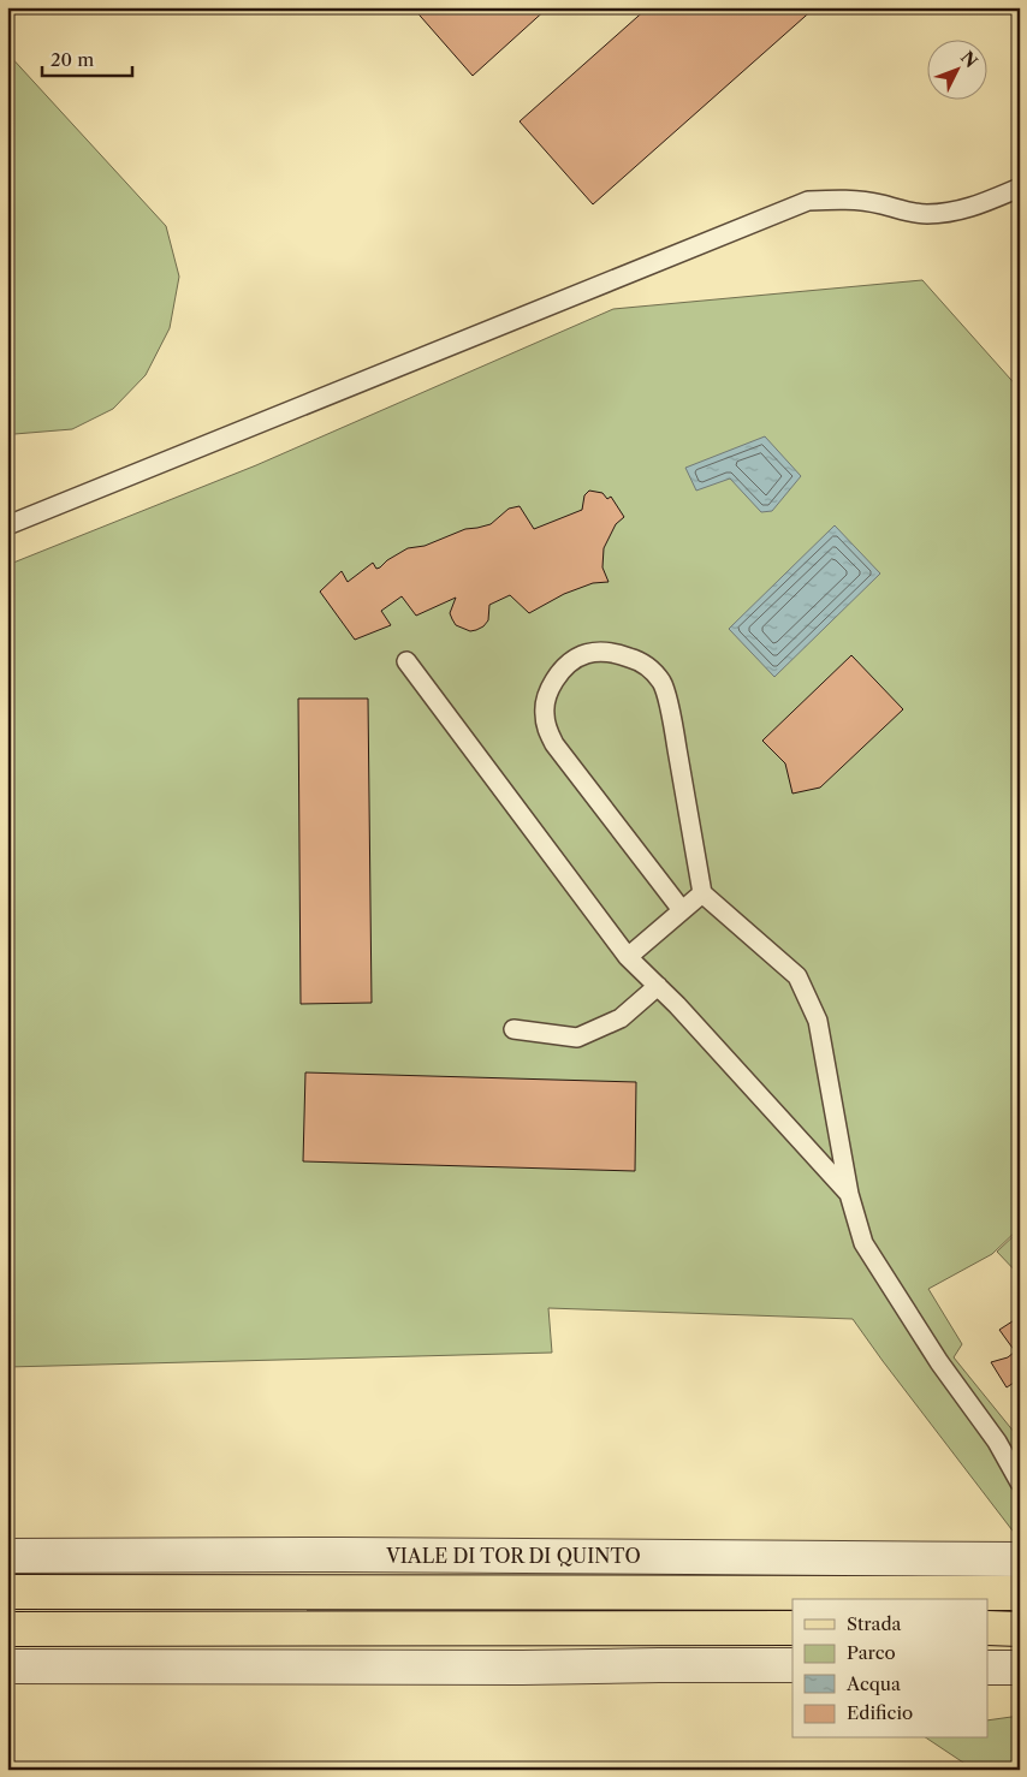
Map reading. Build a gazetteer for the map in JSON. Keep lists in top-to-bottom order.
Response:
{
  "streets": {
    "main road": ["VIALE DI TOR DI QUINTO"]
  },
  "legend": [
    "Strada",
    "Parco",
    "Acqua",
    "Edificio"
  ],
  "scale_bar": "20 m",
  "north": "top right"
}
